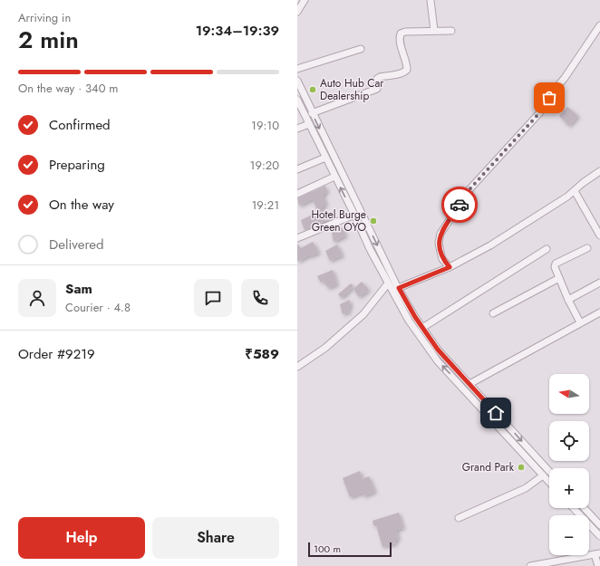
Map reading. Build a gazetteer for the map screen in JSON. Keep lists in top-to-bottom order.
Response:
{
  "places": ["Auto Hub Car Dealership", "Hotel Burge Green OYO", "Grand Park"],
  "scale_bar": "100 m",
  "north": "left",
  "page": {
    "heading": ["2 min", "Arriving in", "19:34–19:39"],
    "panel": [
      "Sam",
      "Courier · 4.8",
      "Order #9219",
      "₹589"
    ],
    "bar": "On the way · 340 m",
    "list": [
      ["Confirmed", "19:10"],
      ["Preparing", "19:20"],
      ["On the way", "19:21"],
      "Delivered"
    ],
    "map_buttons": ["+", "−"],
    "buttons": ["Help", "Share"],
    "scale": "100 m"
  }
}
